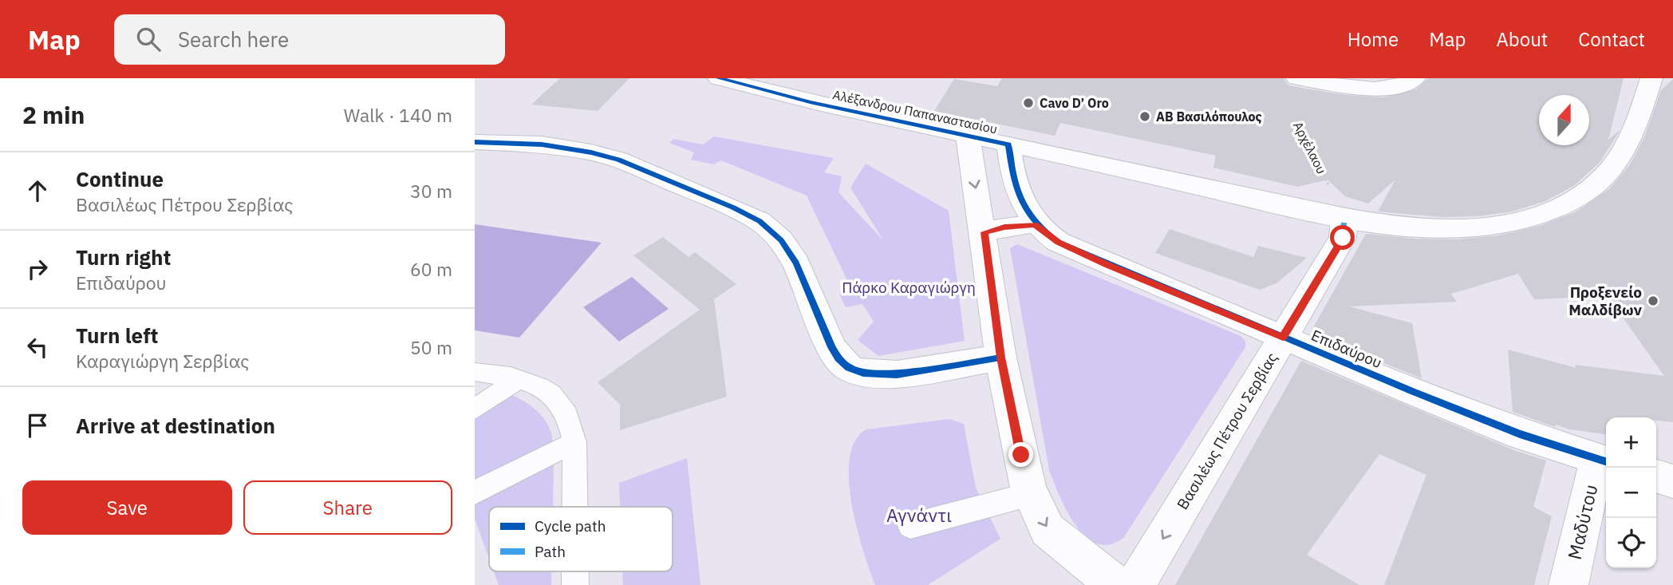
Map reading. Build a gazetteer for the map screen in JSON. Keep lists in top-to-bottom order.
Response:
{
  "streets": {
    "street": [
      "Αλέξανδρου Παπαναστασίου",
      "Επιδαύρου",
      "Βασιλέως Πέτρου Σερβίας",
      "Μαδύτου"
    ],
    "path": ["Αρχέλαου"]
  },
  "crossings": [
    ["Αλέξανδρου Παπαναστασίου", "Αρχέλαου"],
    ["Αλέξανδρου Παπαναστασίου", "Επιδαύρου"],
    ["Αλέξανδρου Παπαναστασίου", "Βασιλέως Πέτρου Σερβίας"],
    ["Αρχέλαου", "Βασιλέως Πέτρου Σερβίας"],
    ["Επιδαύρου", "Βασιλέως Πέτρου Σερβίας"],
    ["Επιδαύρου", "Μαδύτου"]
  ],
  "one_way": ["Βασιλέως Πέτρου Σερβίας"],
  "parks": ["Πάρκο Καραγιώργη", "Αγνάντι"],
  "places": ["Cavo D’ Oro", "ΑΒ Βασιλόπουλος", "Προξενείο Μαλδίβων"],
  "legend": ["Cycle path", "Path"],
  "north": "top",
  "page": {
    "header": "Map",
    "search": "Search here",
    "nav": [
      "Home",
      "Map",
      "About",
      "Contact"
    ],
    "heading": ["2 min", "Walk · 140 m"],
    "list": [
      ["Continue", "Βασιλέως Πέτρου Σερβίας", "30 m"],
      ["Turn right", "Επιδαύρου", "60 m"],
      ["Turn left", "Καραγιώργη Σερβίας", "50 m"],
      "Arrive at destination"
    ],
    "map_buttons": ["+", "−"],
    "buttons": ["Save", "Share"]
  }
}
